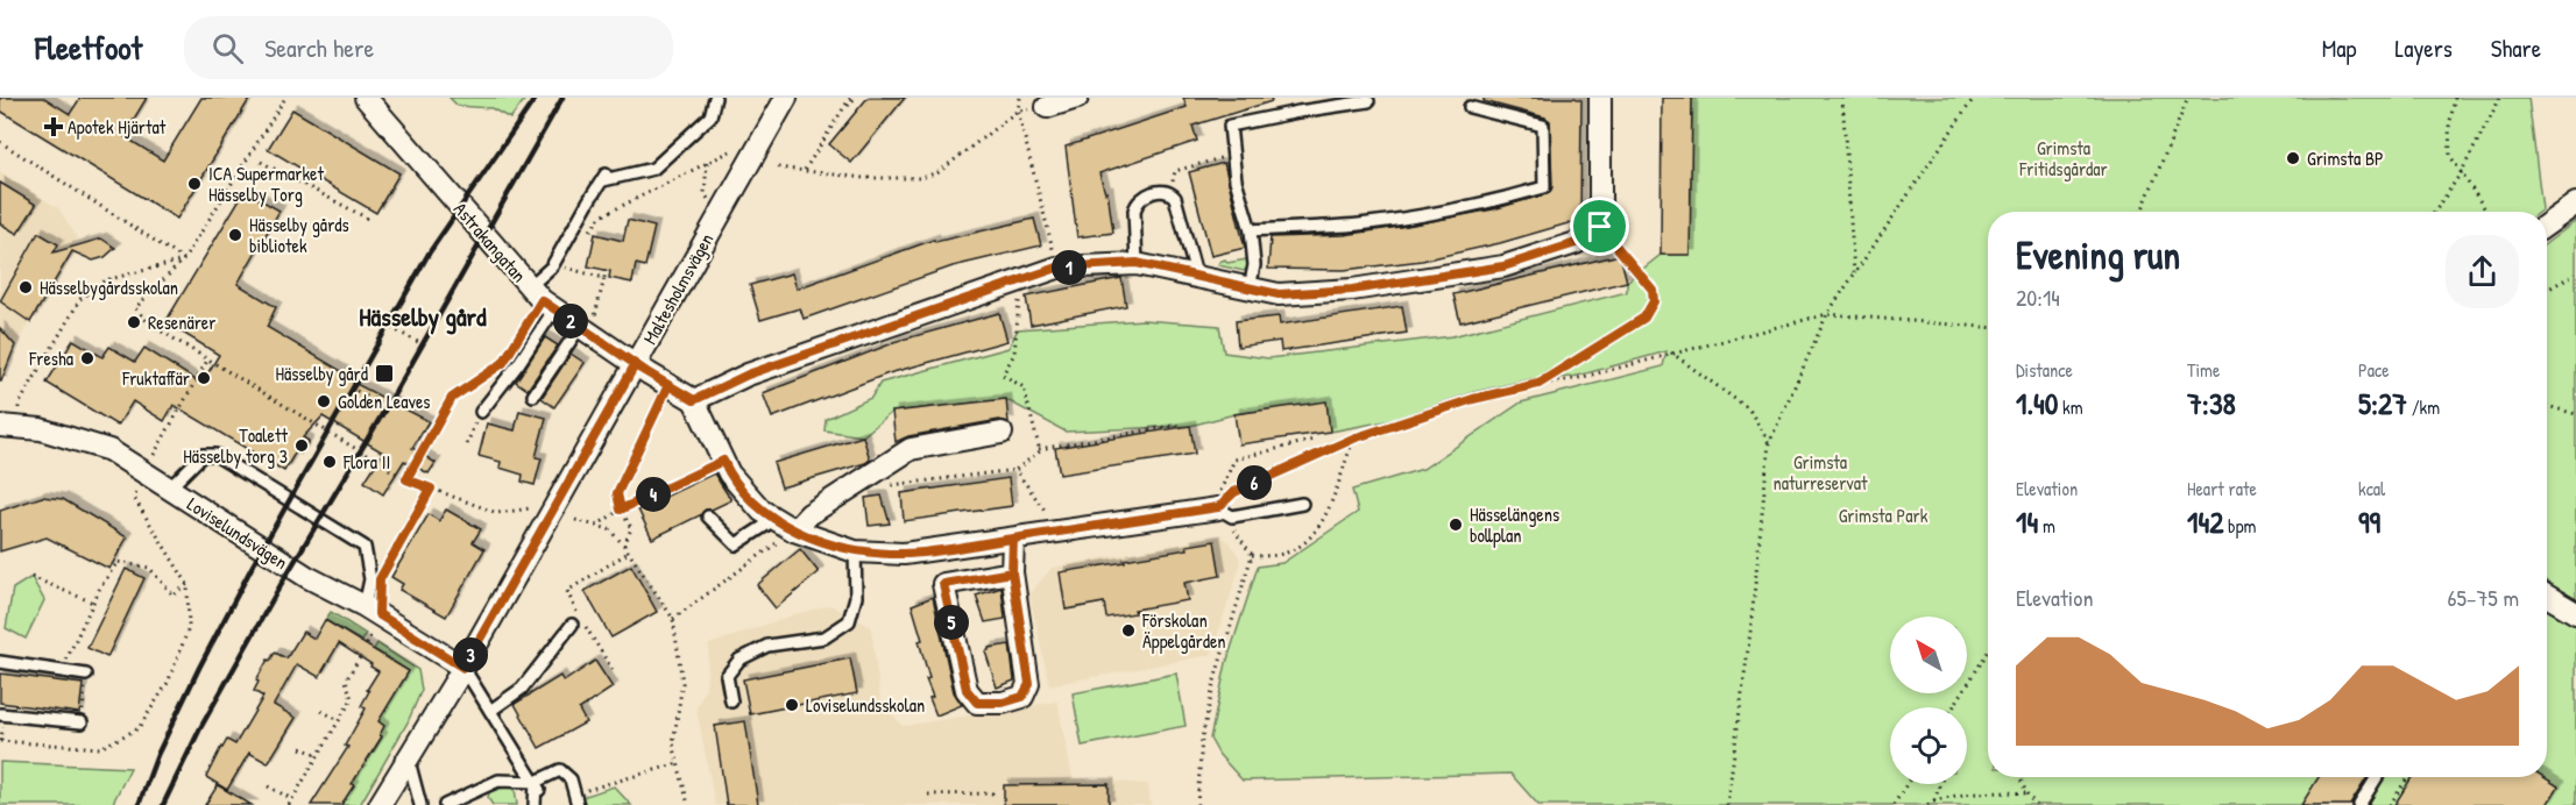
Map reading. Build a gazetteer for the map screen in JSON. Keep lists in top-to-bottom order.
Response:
{
  "streets": {
    "street": ["Astrakangatan", "Maltesholmsvägen", "Loviselundsvägen"]
  },
  "crossings": [
    ["Astrakangatan", "Maltesholmsvägen"],
    ["Maltesholmsvägen", "Loviselundsvägen"]
  ],
  "districts": ["Hässelby gård"],
  "parks": ["Grimsta Fritidsgårdar", "Grimsta naturreservat", "Grimsta Park"],
  "places": {
    "health": ["Apotek Hjärtat"],
    "other": [
      "Grimsta BP",
      "ICA Supermarket Hässelby Torg",
      "Hässelby gårds bibliotek",
      "Hässelbygårdsskolan",
      "Resenärer",
      "Fresha",
      "Fruktaffär",
      "Golden Leaves",
      "Toalett Hässelby torg 3",
      "Flora II",
      "Hässelängens bollplan",
      "Förskolan Äppelgården",
      "Loviselundsskolan"
    ],
    "transit": ["Hässelby gård"]
  },
  "north": "top left",
  "page": {
    "header": "Fleetfoot",
    "search": "Search here",
    "nav": ["Map", "Layers", "Share"],
    "heading": ["Evening run", "20:14"],
    "pins": [
      "1",
      "2",
      "6",
      "4",
      "5",
      "3"
    ],
    "stats": [
      ["Distance", "1.40 km"],
      ["Time", "7:38"],
      ["Pace", "5:27 /km"],
      ["Elevation", "14 m"],
      ["Heart rate", "142 bpm"],
      ["kcal", "99"]
    ],
    "chart": ["Elevation", "65–75 m"]
  }
}
